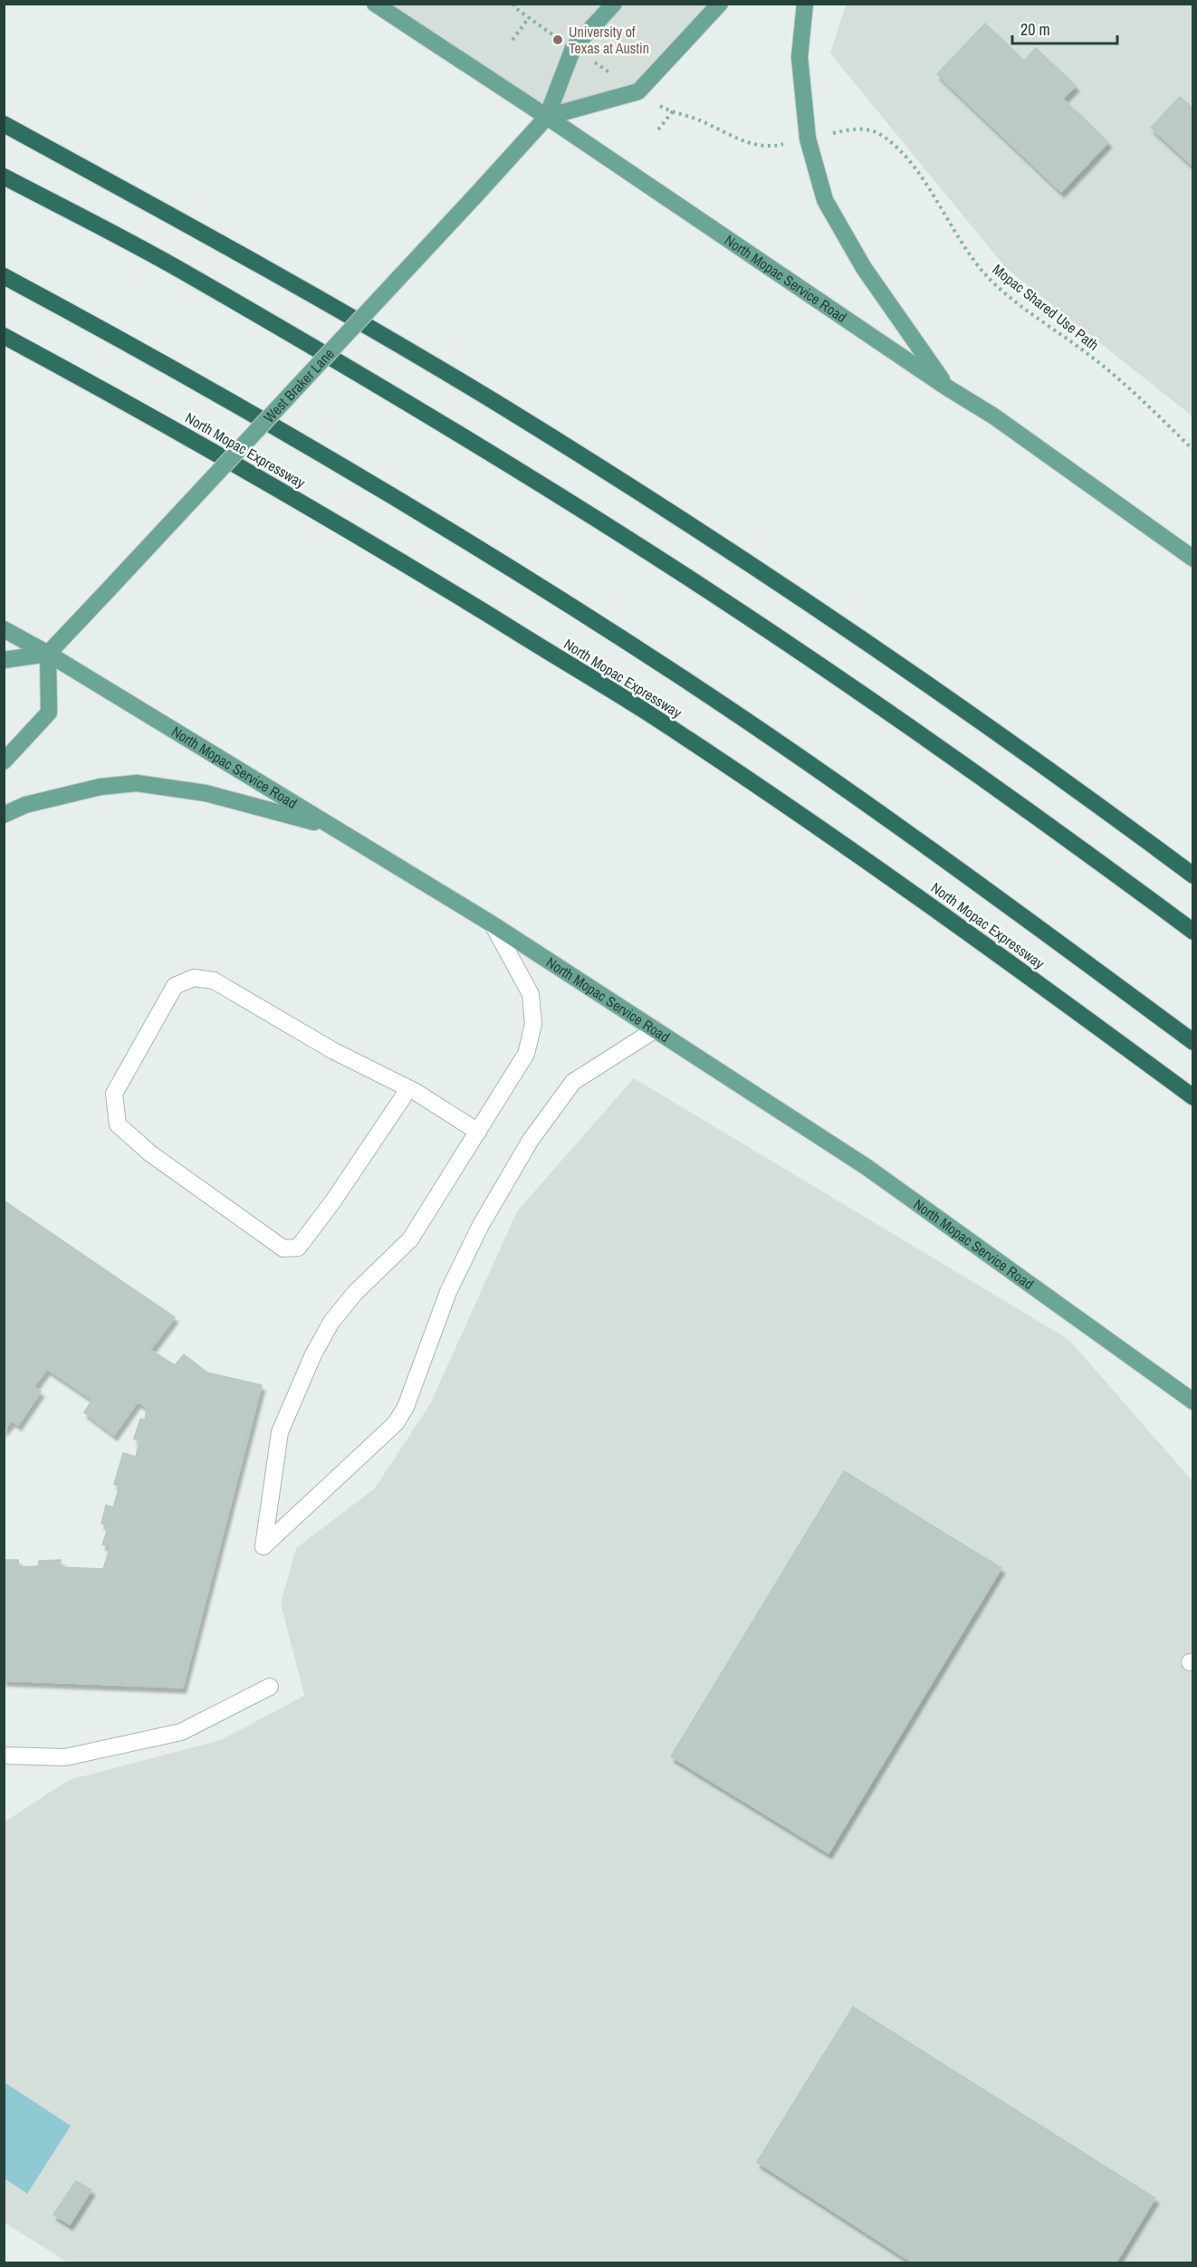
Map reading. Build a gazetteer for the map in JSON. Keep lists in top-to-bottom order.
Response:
{
  "streets": {
    "highway": ["North Mopac Expressway"],
    "main road": ["North Mopac Service Road", "West Braker Lane"],
    "path": ["Mopac Shared Use Path"]
  },
  "crossings": [
    ["North Mopac Service Road", "West Braker Lane"]
  ],
  "places": ["University of Texas at Austin"],
  "scale_bar": "20 m"
}
